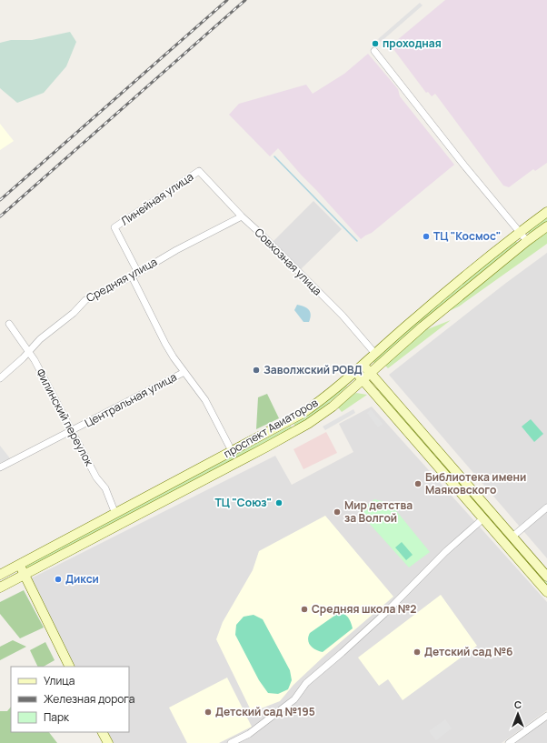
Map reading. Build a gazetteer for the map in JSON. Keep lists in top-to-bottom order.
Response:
{
  "streets": {
    "main road": ["проспект Авиаторов"],
    "street": [
      "Линейная улица",
      "Совхозная улица",
      "Средняя улица",
      "Центральная улица",
      "Филинский переулок"
    ]
  },
  "crossings": [
    ["Линейная улица", "Совхозная улица"],
    ["Линейная улица", "Средняя улица"],
    ["Совхозная улица", "Средняя улица"],
    ["Совхозная улица", "проспект Авиаторов"],
    ["Средняя улица", "Филинский переулок"],
    ["Центральная улица", "Филинский переулок"],
    ["Филинский переулок", "проспект Авиаторов"]
  ],
  "places": [
    "проходная",
    "ТЦ \"Космос\"",
    "Заволжский РОВД",
    "Библиотека имени Маяковского",
    "ТЦ \"Союз\"",
    "Мир детства за Волгой",
    "Дикси",
    "Средняя школа №2",
    "Детский сад №6",
    "Детский сад №195"
  ],
  "legend": ["Улица", "Железная дорога", "Парк"],
  "north": "top"
}
